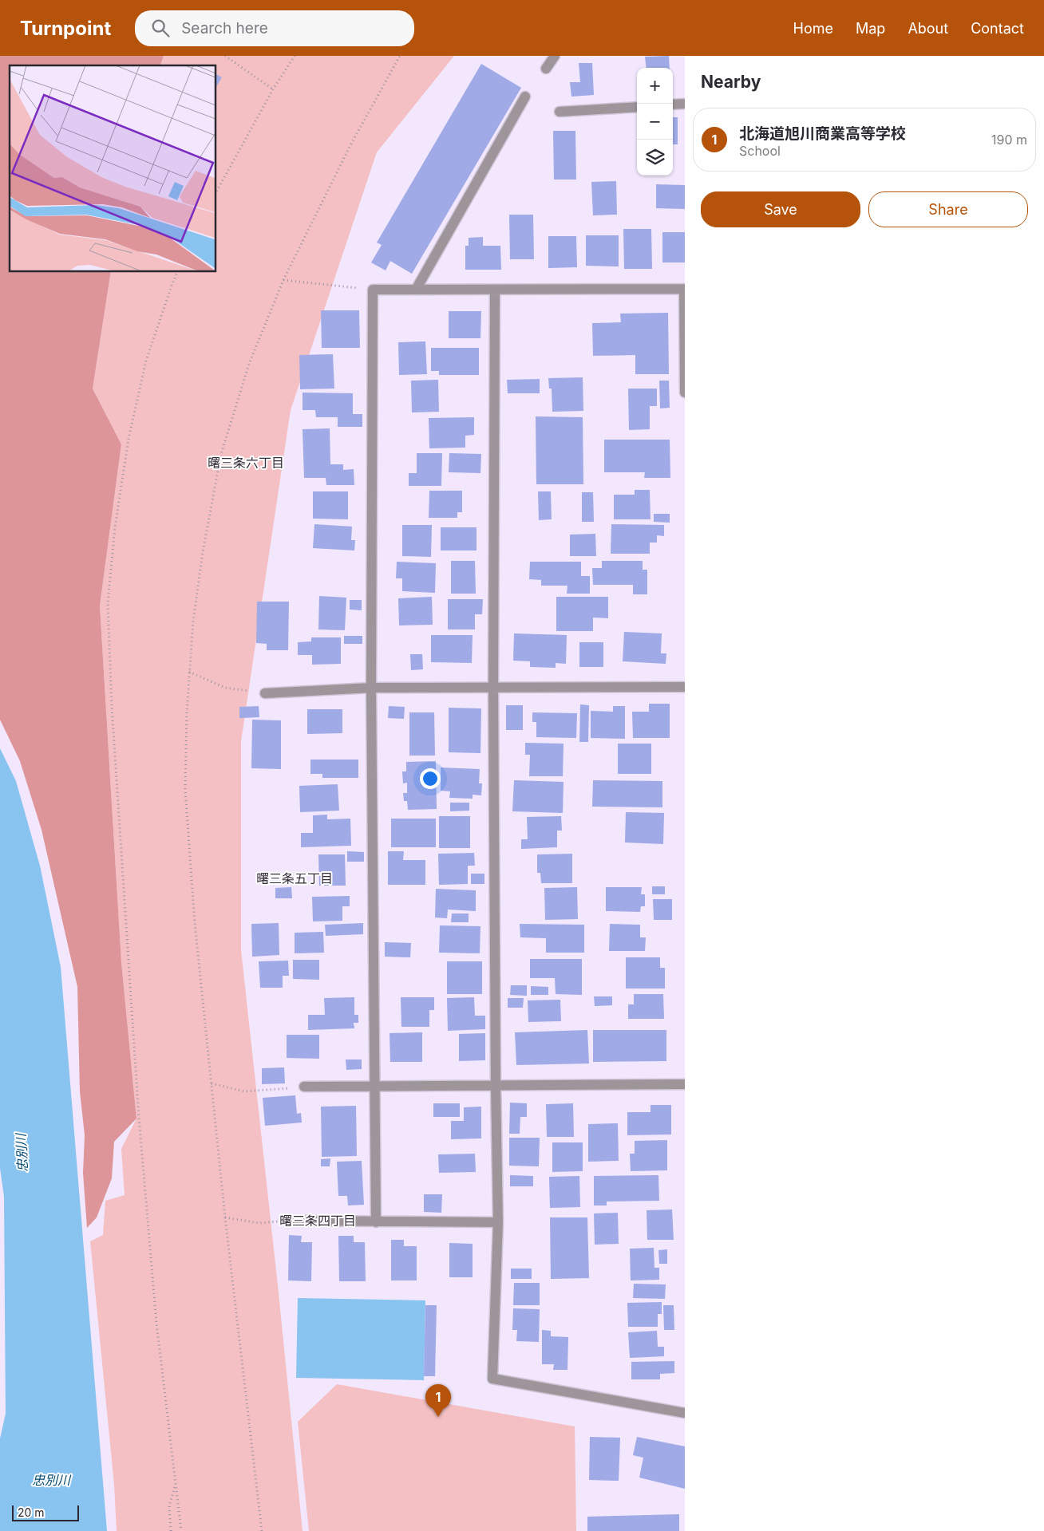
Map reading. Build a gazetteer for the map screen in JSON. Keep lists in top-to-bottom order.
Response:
{
  "districts": ["曙三条六丁目", "曙三条五丁目", "曙三条四丁目"],
  "water": ["忠別川"],
  "scale_bar": "20 m",
  "page": {
    "header": "Turnpoint",
    "search": "Search here",
    "nav": [
      "Home",
      "Map",
      "About",
      "Contact"
    ],
    "heading": "Nearby",
    "map_buttons": ["+", "−"],
    "list": [
      {
        "mark": "1",
        "name": "北海道旭川商業高等学校",
        "note": "School",
        "value": "190 m"
      }
    ],
    "buttons": ["Save", "Share"],
    "pins": "1",
    "scale": "20 m"
  }
}
